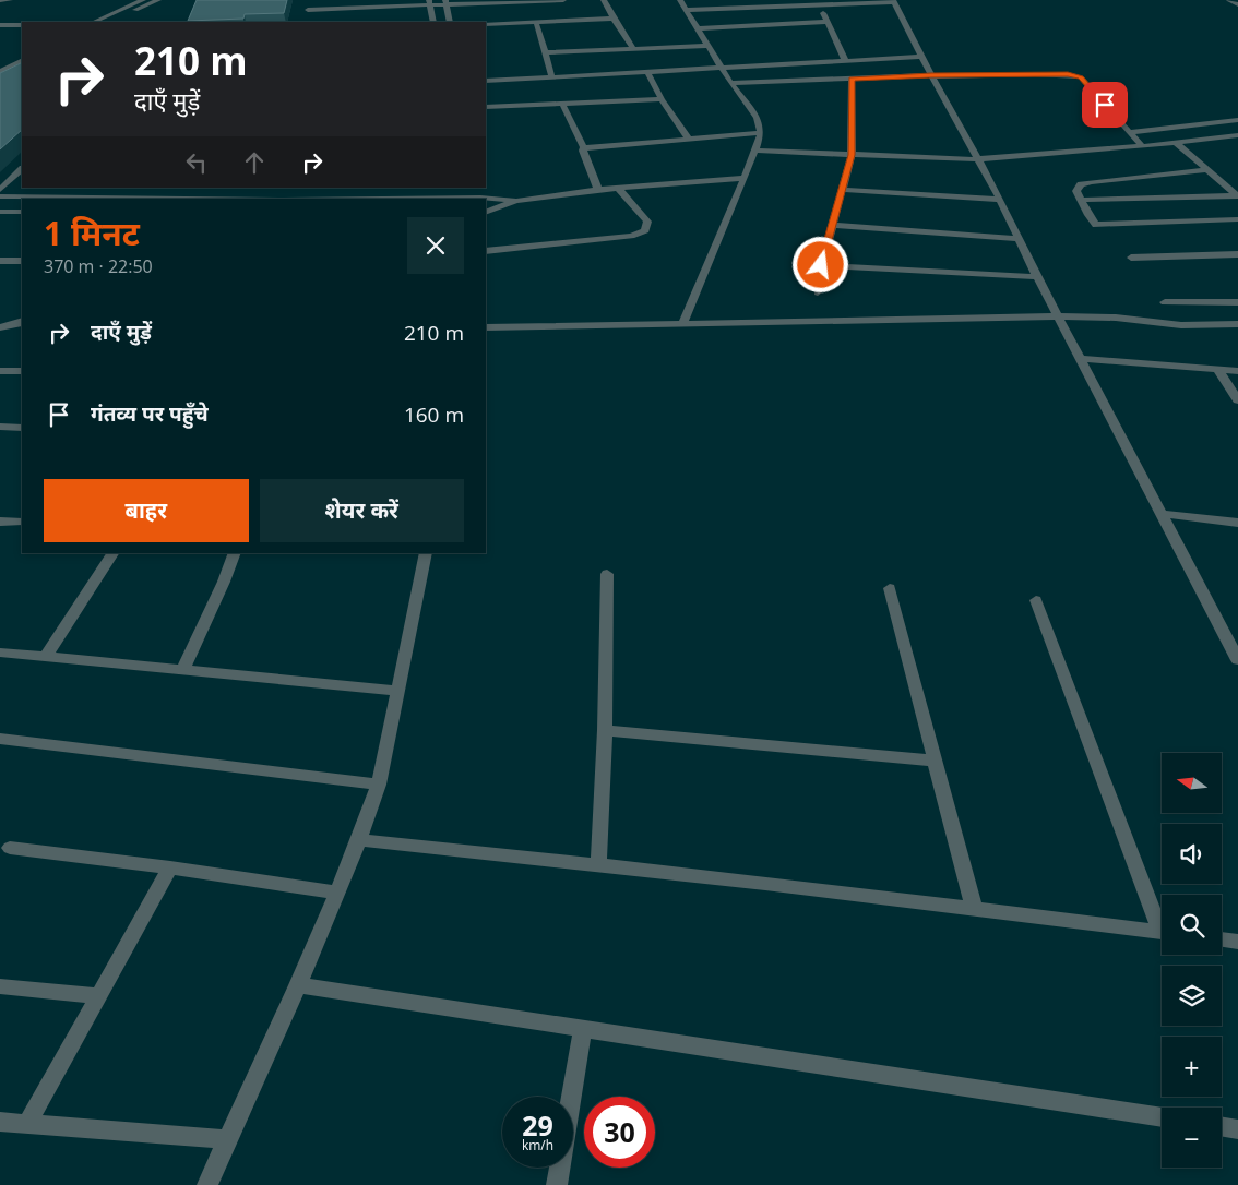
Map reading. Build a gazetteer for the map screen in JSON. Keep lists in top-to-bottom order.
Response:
{
  "north": "left",
  "page": {
    "turn": ["210 m", "दाएँ मुड़ें"],
    "heading": ["1 मिनट", "370 m · 22:50"],
    "list": [
      {
        "name": "दाएँ मुड़ें",
        "value": "210 m"
      },
      {
        "name": "गंतव्य पर पहुँचे",
        "value": "160 m"
      }
    ],
    "buttons": ["बाहर", "शेयर करें"],
    "map_buttons": ["+", "−"],
    "speed": "29 km/h",
    "limit": "30"
  }
}
